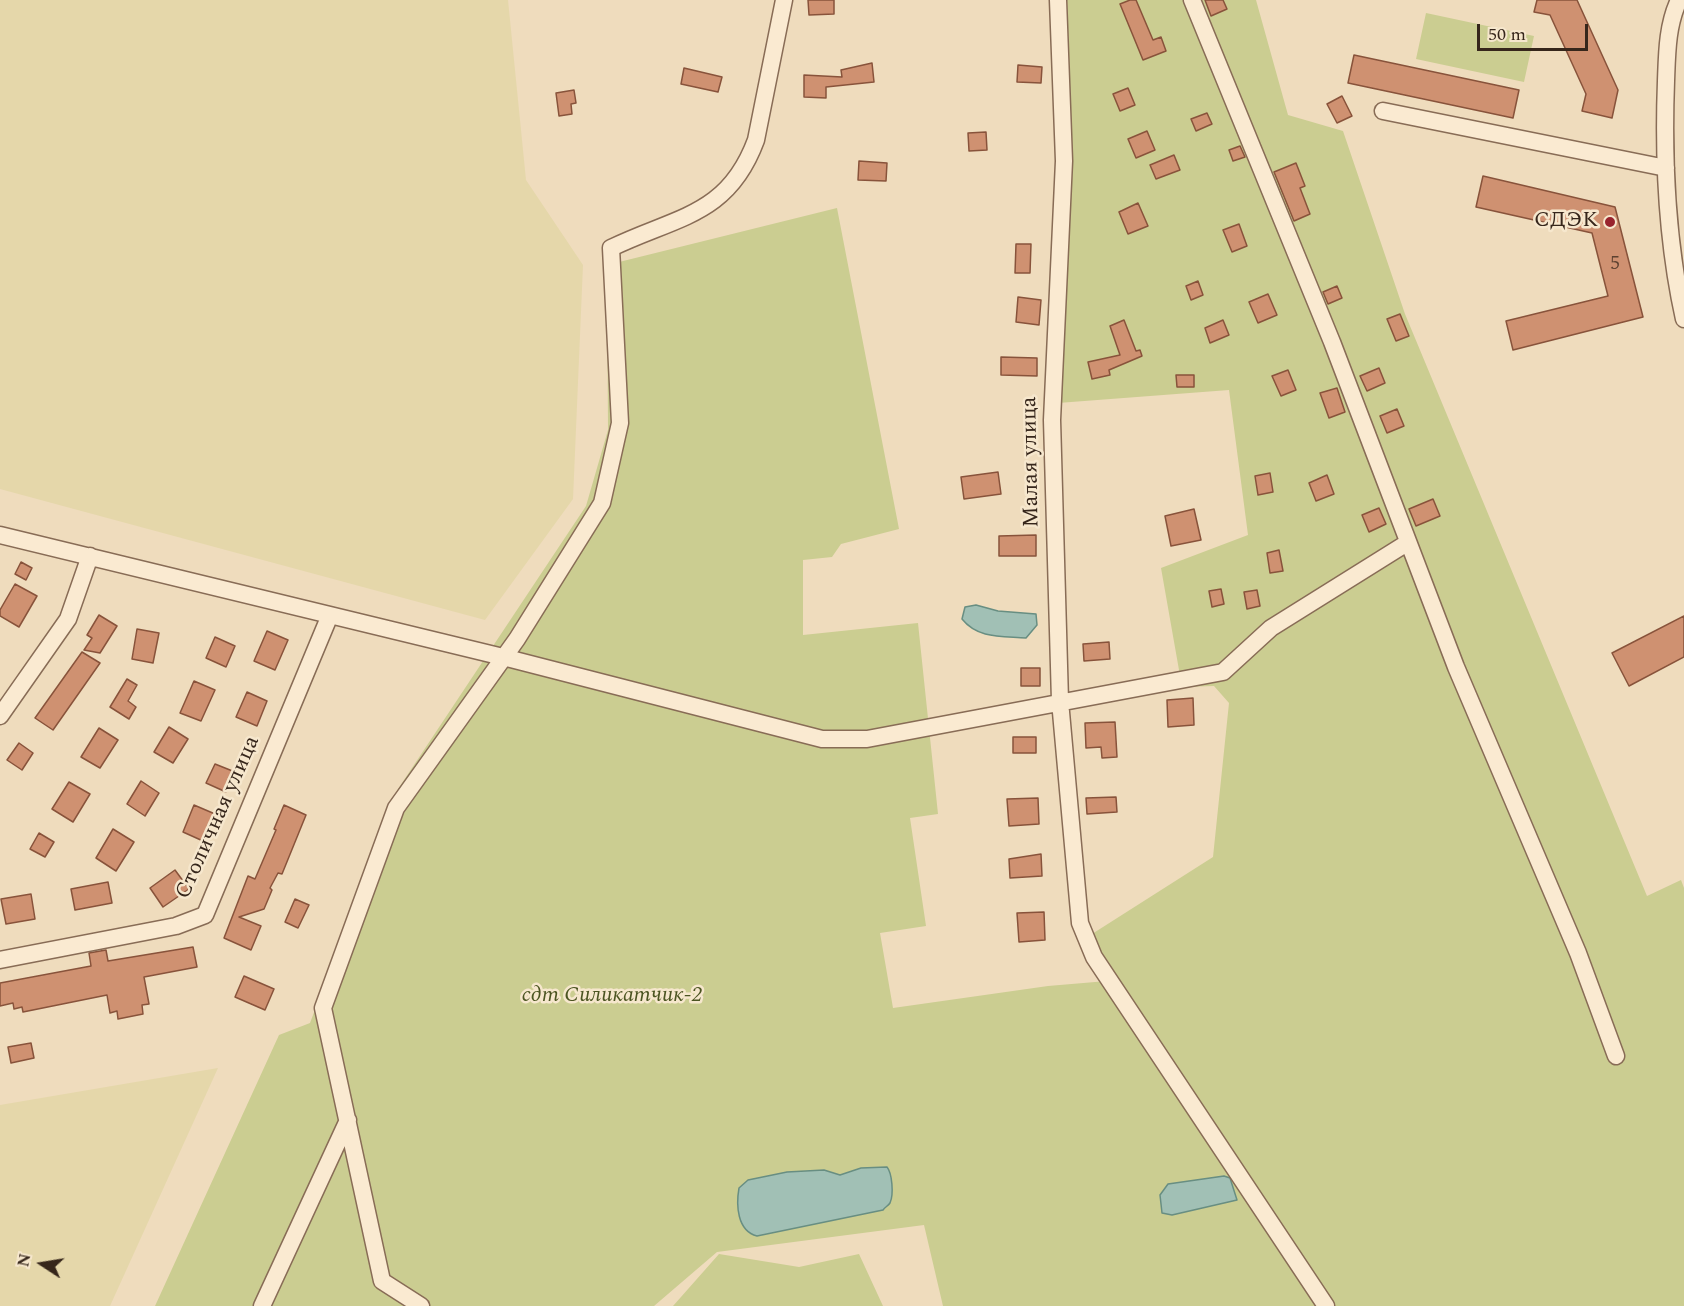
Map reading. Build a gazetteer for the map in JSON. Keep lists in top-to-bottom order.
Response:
{
  "streets": {
    "street": ["Малая улица", "Столичная улица"]
  },
  "parks": ["сдт Силикатчик-2"],
  "places": ["СДЭК"],
  "house_numbers": ["5"],
  "scale_bar": "50 m",
  "north": "left"
}
